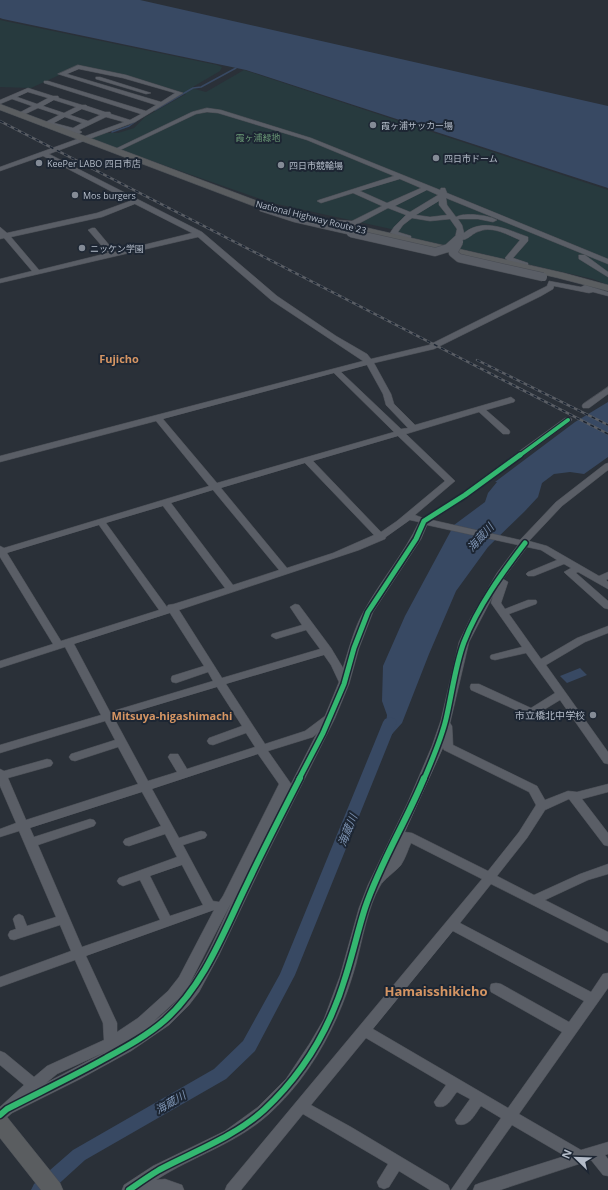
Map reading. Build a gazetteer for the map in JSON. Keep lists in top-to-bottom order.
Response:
{
  "streets": {
    "highway": ["National Highway Route 23"]
  },
  "districts": ["Fujicho", "Mitsuya-higashimachi", "Hamaisshikicho"],
  "water": ["海蔵川"],
  "parks": ["霞ヶ浦緑地"],
  "places": [
    "霞ヶ浦サッカー場",
    "四日市ドーム",
    "KeePer LABO 四日市店",
    "四日市競輪場",
    "Mos burgers",
    "ニッケン学園",
    "市立橋北中学校"
  ],
  "north": "top left"
}
